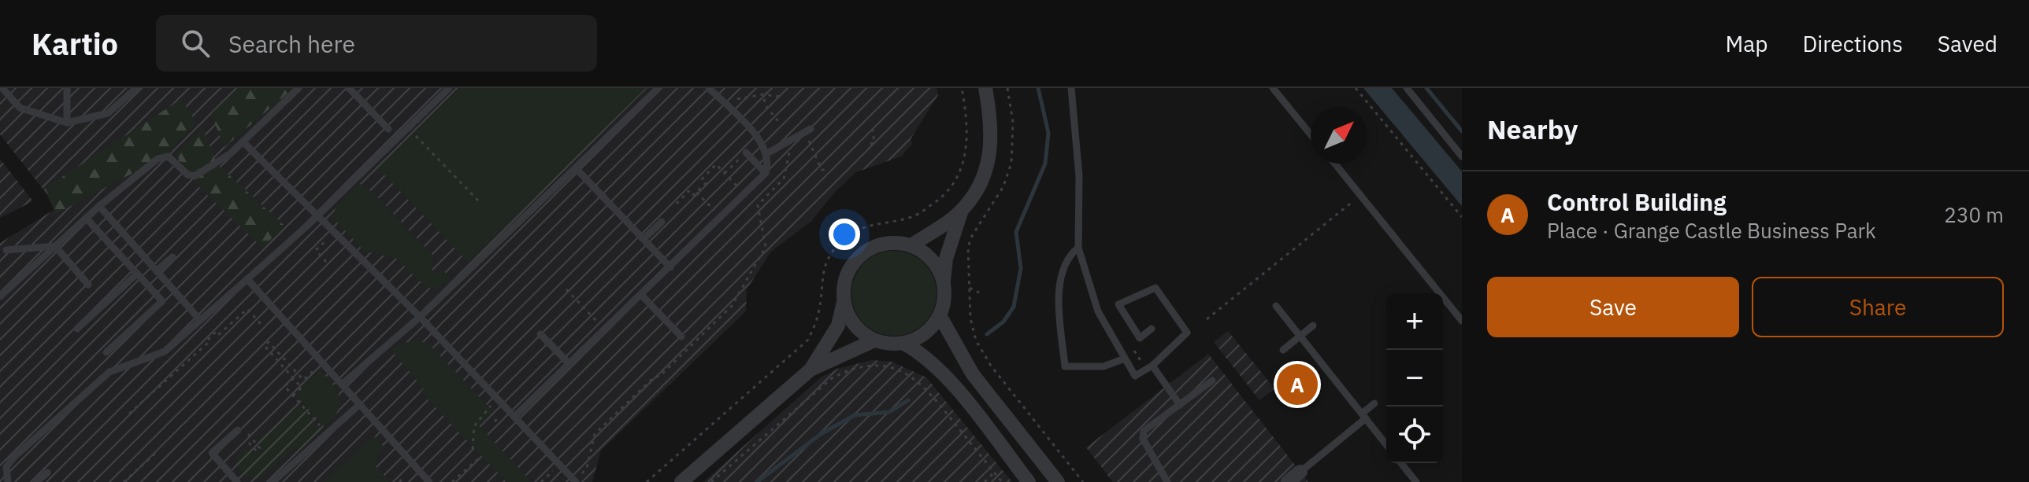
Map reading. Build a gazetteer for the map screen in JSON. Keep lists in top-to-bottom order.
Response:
{
  "north": "top right",
  "page": {
    "header": "Kartio",
    "search": "Search here",
    "nav": ["Map", "Directions", "Saved"],
    "heading": "Nearby",
    "list": [
      {
        "mark": "A",
        "name": "Control Building",
        "note": "Place · Grange Castle Business Park",
        "value": "230 m"
      }
    ],
    "buttons": ["Save", "Share"],
    "map_buttons": ["+", "−"],
    "pins": "A"
  }
}
